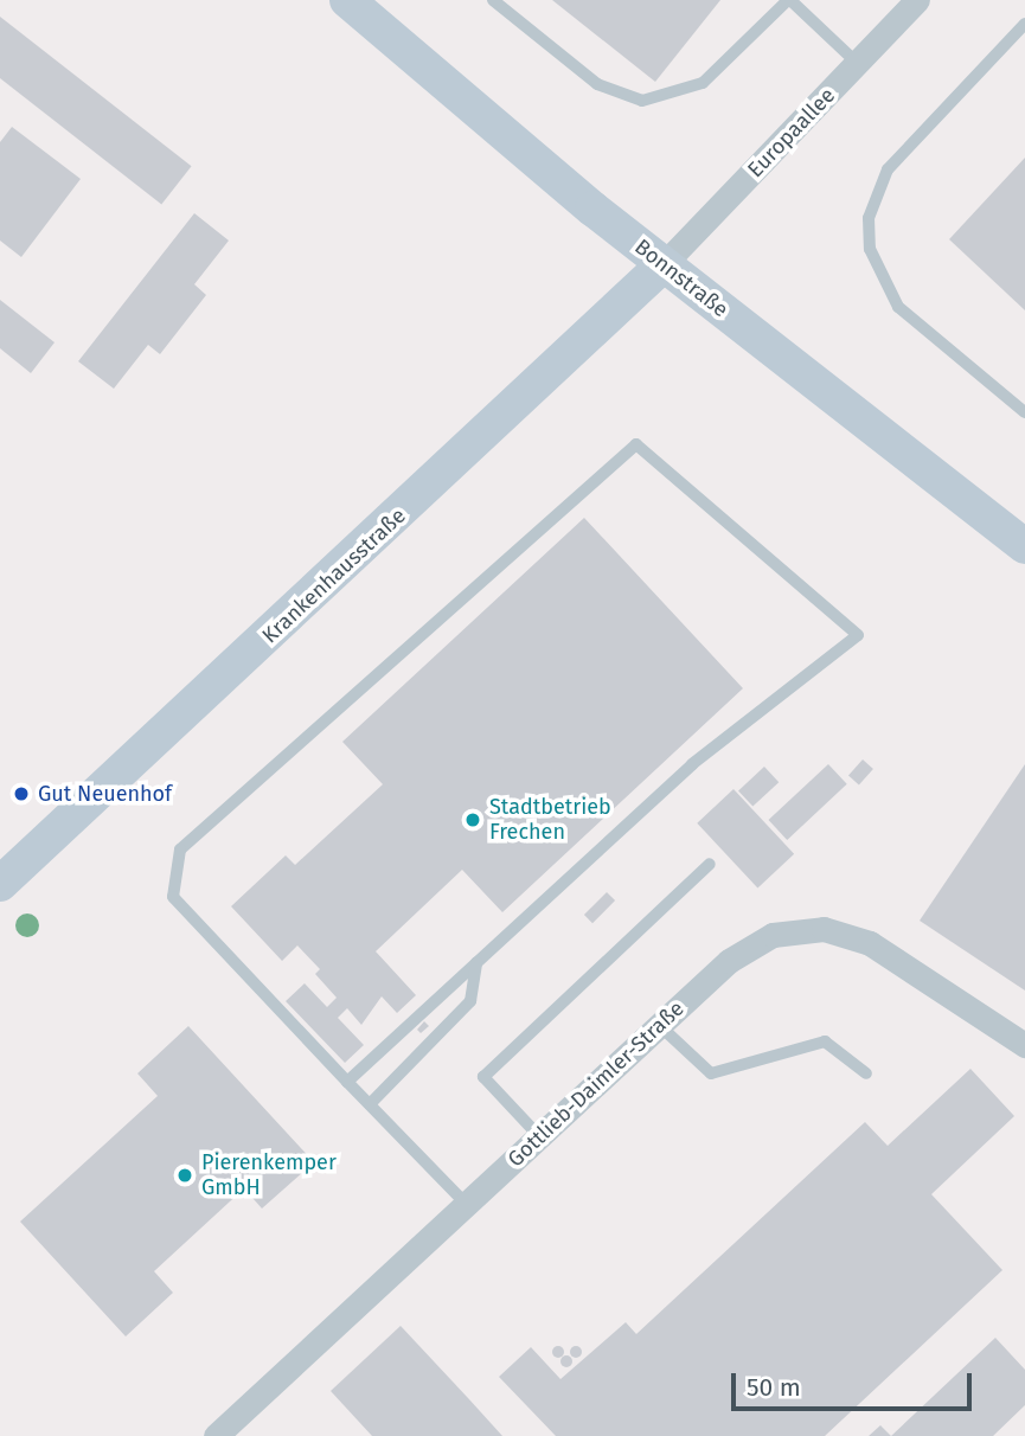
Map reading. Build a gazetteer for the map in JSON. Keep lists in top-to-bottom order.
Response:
{
  "streets": {
    "street": [
      "Europaallee",
      "Bonnstraße",
      "Krankenhausstraße",
      "Gottlieb-Daimler-Straße"
    ]
  },
  "crossings": [
    ["Europaallee", "Bonnstraße"],
    ["Europaallee", "Krankenhausstraße"],
    ["Bonnstraße", "Krankenhausstraße"]
  ],
  "places": ["Gut Neuenhof", "Stadtbetrieb Frechen", "Pierenkemper GmbH"],
  "scale_bar": "50 m"
}
